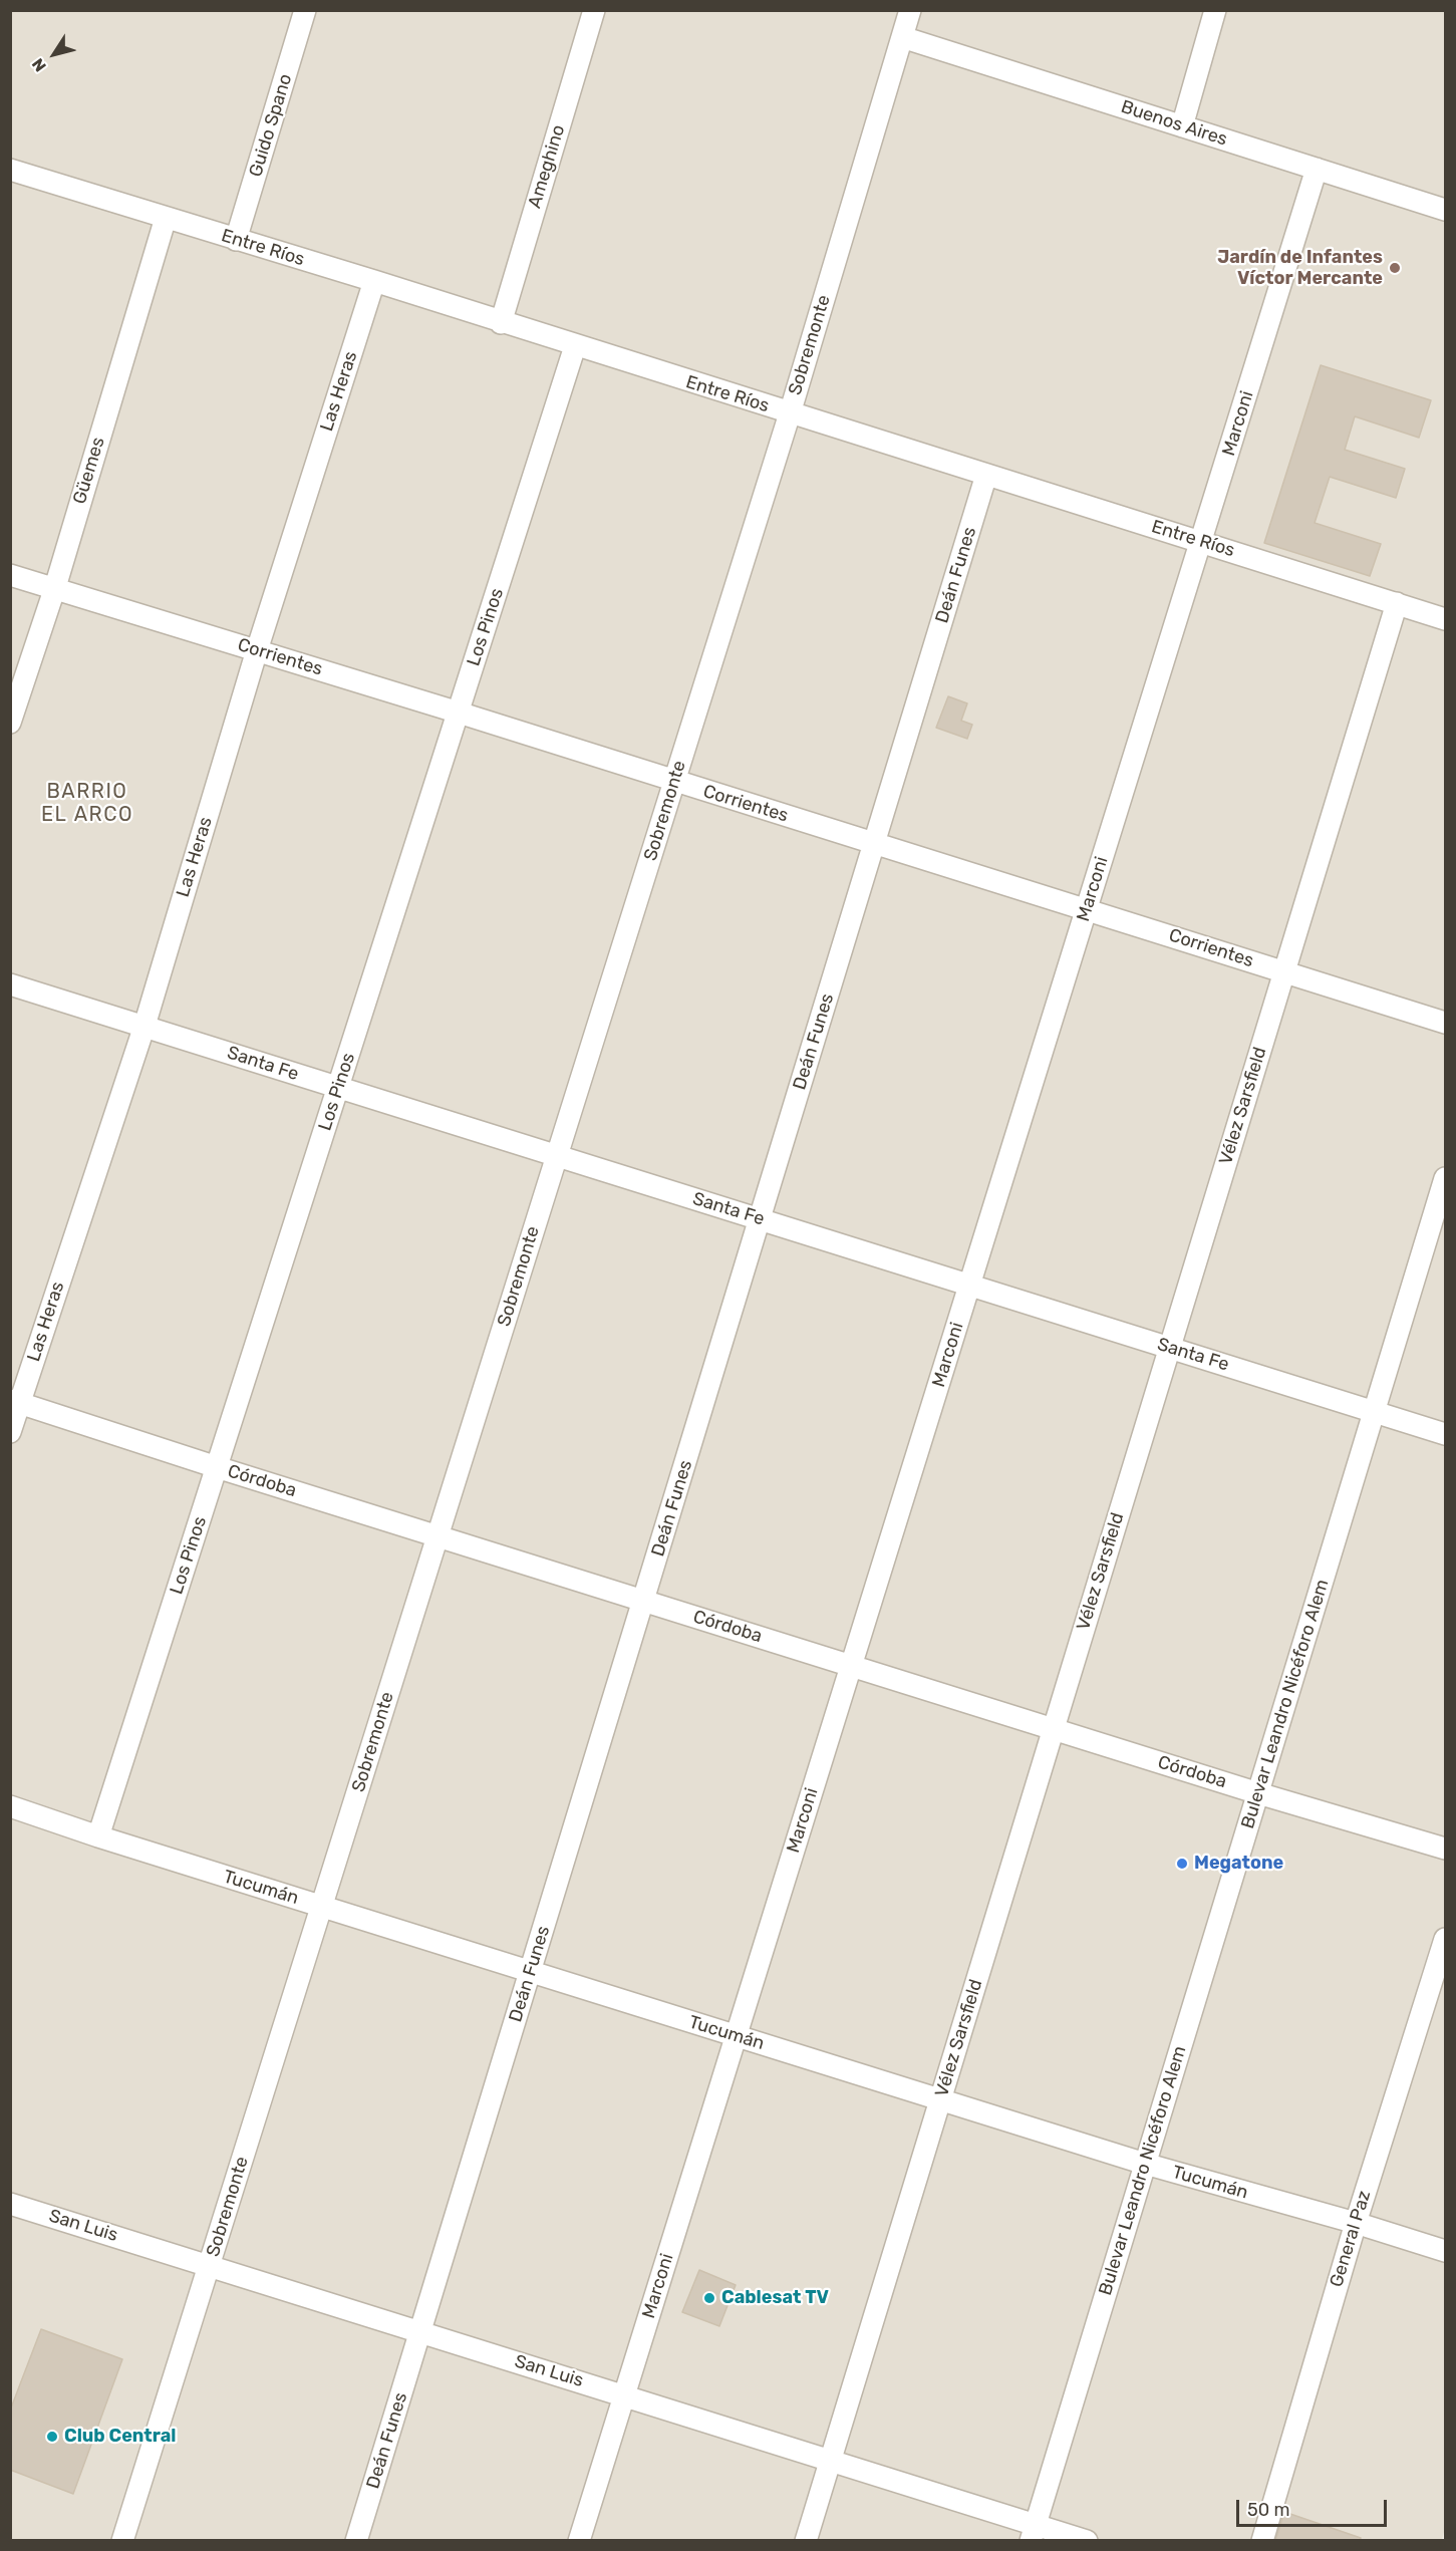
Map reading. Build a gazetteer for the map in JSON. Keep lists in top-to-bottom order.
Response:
{
  "streets": {
    "street": [
      "Buenos Aires",
      "Guido Spano",
      "Ameghino",
      "Entre Ríos",
      "Sobremonte",
      "Las Heras",
      "Marconi",
      "Güemes",
      "Deán Funes",
      "Los Pinos",
      "Corrientes",
      "Santa Fe",
      "Vélez Sarsfield",
      "Córdoba",
      "Bulevar Leandro Nicéforo Alem",
      "Tucumán",
      "San Luis",
      "General Paz"
    ]
  },
  "crossings": [
    ["Buenos Aires", "Sobremonte"],
    ["Buenos Aires", "Marconi"],
    ["Guido Spano", "Entre Ríos"],
    ["Ameghino", "Entre Ríos"],
    ["Entre Ríos", "Sobremonte"],
    ["Entre Ríos", "Las Heras"],
    ["Entre Ríos", "Marconi"],
    ["Entre Ríos", "Güemes"],
    ["Entre Ríos", "Deán Funes"],
    ["Entre Ríos", "Los Pinos"],
    ["Entre Ríos", "Vélez Sarsfield"],
    ["Sobremonte", "Corrientes"],
    ["Sobremonte", "Santa Fe"],
    ["Sobremonte", "Córdoba"],
    ["Sobremonte", "Tucumán"],
    ["Sobremonte", "San Luis"],
    ["Las Heras", "Corrientes"],
    ["Las Heras", "Santa Fe"],
    ["Las Heras", "Córdoba"],
    ["Marconi", "Corrientes"],
    ["Marconi", "Santa Fe"],
    ["Marconi", "Córdoba"],
    ["Marconi", "Tucumán"],
    ["Marconi", "San Luis"],
    ["Güemes", "Corrientes"],
    ["Deán Funes", "Corrientes"],
    ["Deán Funes", "Santa Fe"],
    ["Deán Funes", "Córdoba"],
    ["Deán Funes", "Tucumán"],
    ["Deán Funes", "San Luis"],
    ["Los Pinos", "Corrientes"],
    ["Los Pinos", "Santa Fe"],
    ["Los Pinos", "Córdoba"],
    ["Los Pinos", "Tucumán"],
    ["Corrientes", "Vélez Sarsfield"],
    ["Santa Fe", "Vélez Sarsfield"],
    ["Santa Fe", "Bulevar Leandro Nicéforo Alem"],
    ["Vélez Sarsfield", "Córdoba"],
    ["Vélez Sarsfield", "Tucumán"],
    ["Vélez Sarsfield", "San Luis"],
    ["Córdoba", "Bulevar Leandro Nicéforo Alem"],
    ["Bulevar Leandro Nicéforo Alem", "Tucumán"],
    ["Bulevar Leandro Nicéforo Alem", "San Luis"],
    ["Tucumán", "General Paz"]
  ],
  "districts": ["BARRIO EL ARCO"],
  "places": [
    "Jardín de Infantes Víctor Mercante",
    "Megatone",
    "Cablesat TV",
    "Club Central"
  ],
  "scale_bar": "50 m",
  "north": "bottom left"
}
